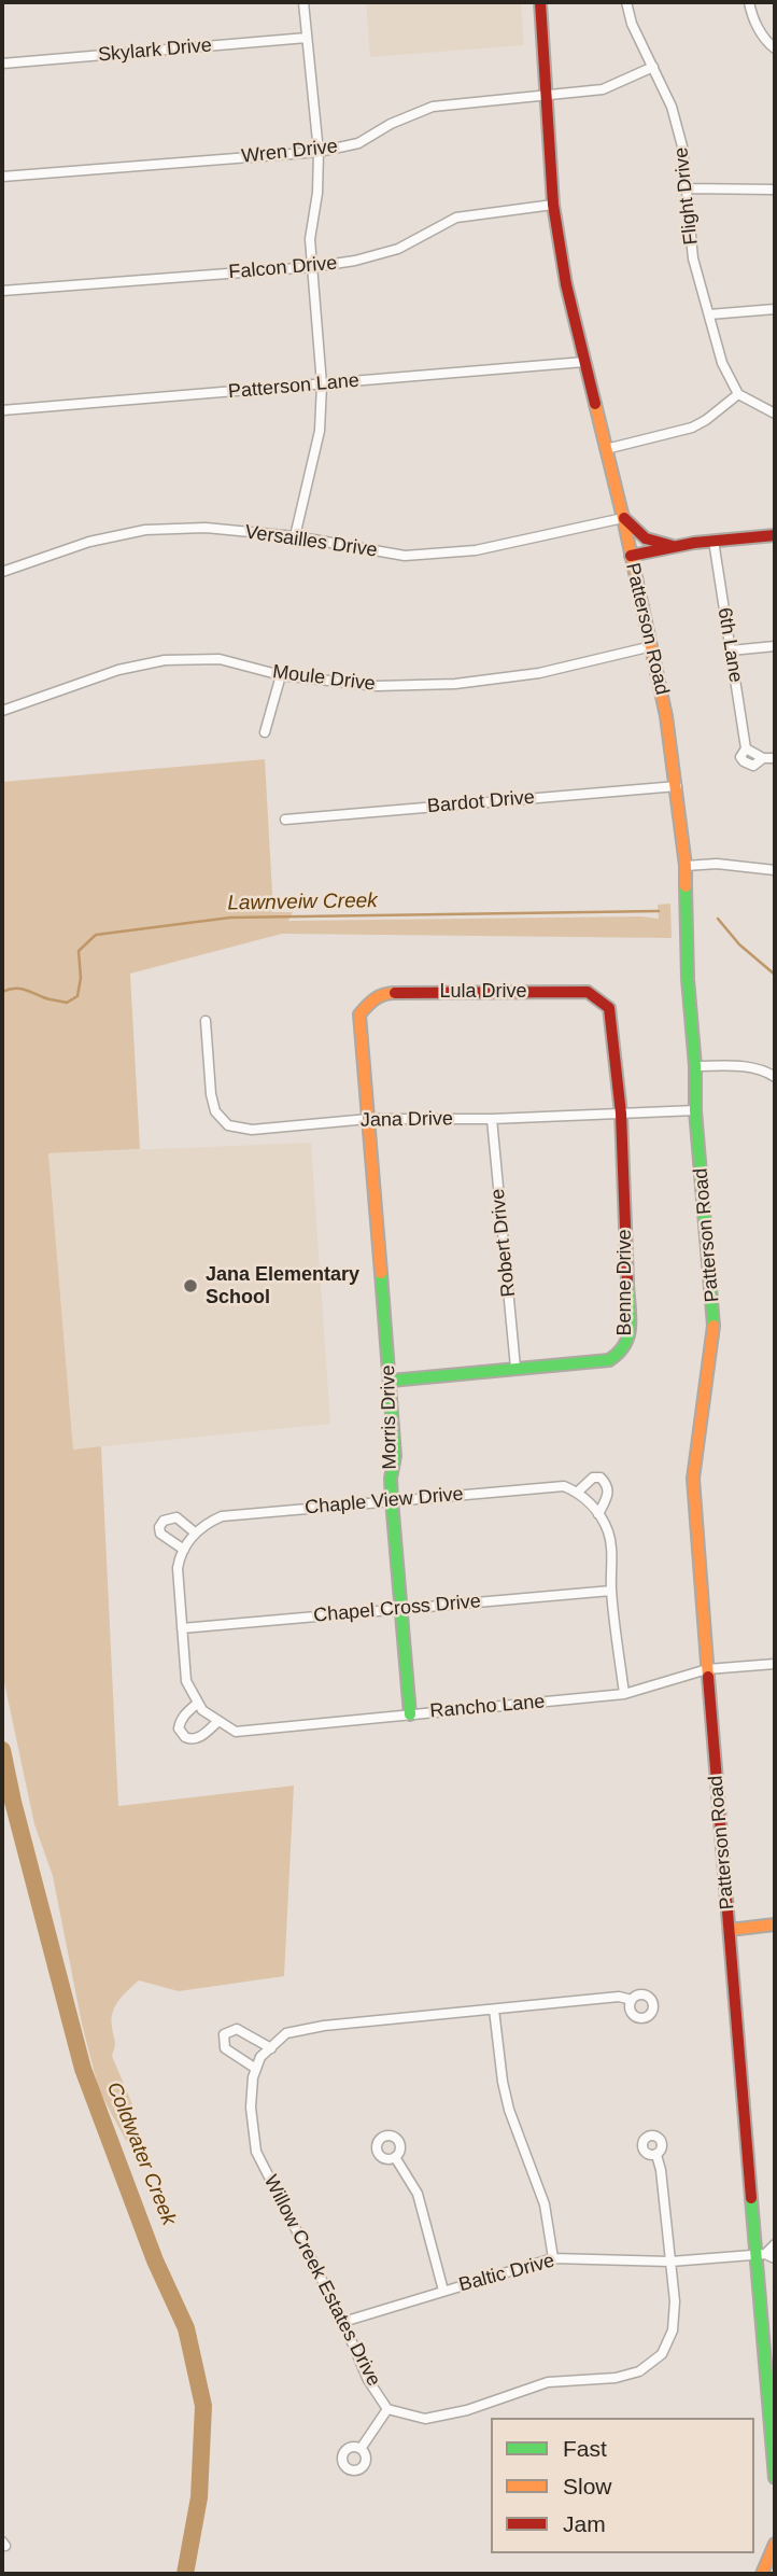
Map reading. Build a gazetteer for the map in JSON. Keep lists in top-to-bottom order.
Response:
{
  "streets": {
    "main road": [
      "Patterson Road",
      "Lula Drive",
      "Benne Drive",
      "Morris Drive"
    ],
    "street": [
      "Skylark Drive",
      "Wren Drive",
      "Flight Drive",
      "Falcon Drive",
      "Patterson Lane",
      "Versailles Drive",
      "6th Lane",
      "Moule Drive",
      "Bardot Drive",
      "Jana Drive",
      "Robert Drive",
      "Chaple View Drive",
      "Chapel Cross Drive",
      "Rancho Lane",
      "Baltic Drive",
      "Willow Creek Estates Drive"
    ]
  },
  "crossings": [
    ["Wren Drive", "Flight Drive"],
    ["Wren Drive", "Patterson Road"],
    ["Falcon Drive", "Patterson Road"],
    ["Patterson Lane", "Patterson Road"],
    ["Versailles Drive", "Patterson Road"],
    ["Patterson Road", "Moule Drive"],
    ["Patterson Road", "Bardot Drive"],
    ["Patterson Road", "Jana Drive"],
    ["Patterson Road", "Rancho Lane"],
    ["Patterson Road", "Baltic Drive"],
    ["Lula Drive", "Jana Drive"],
    ["Lula Drive", "Benne Drive"],
    ["Lula Drive", "Morris Drive"],
    ["Jana Drive", "Robert Drive"],
    ["Jana Drive", "Benne Drive"],
    ["Jana Drive", "Morris Drive"],
    ["Robert Drive", "Benne Drive"],
    ["Benne Drive", "Morris Drive"],
    ["Morris Drive", "Chaple View Drive"],
    ["Morris Drive", "Chapel Cross Drive"],
    ["Morris Drive", "Rancho Lane"],
    ["Chaple View Drive", "Chapel Cross Drive"],
    ["Chaple View Drive", "Rancho Lane"],
    ["Baltic Drive", "Willow Creek Estates Drive"]
  ],
  "water": ["Lawnveiw Creek", "Coldwater Creek"],
  "places": ["Jana Elementary School"],
  "legend": ["Fast", "Slow", "Jam"]
}
